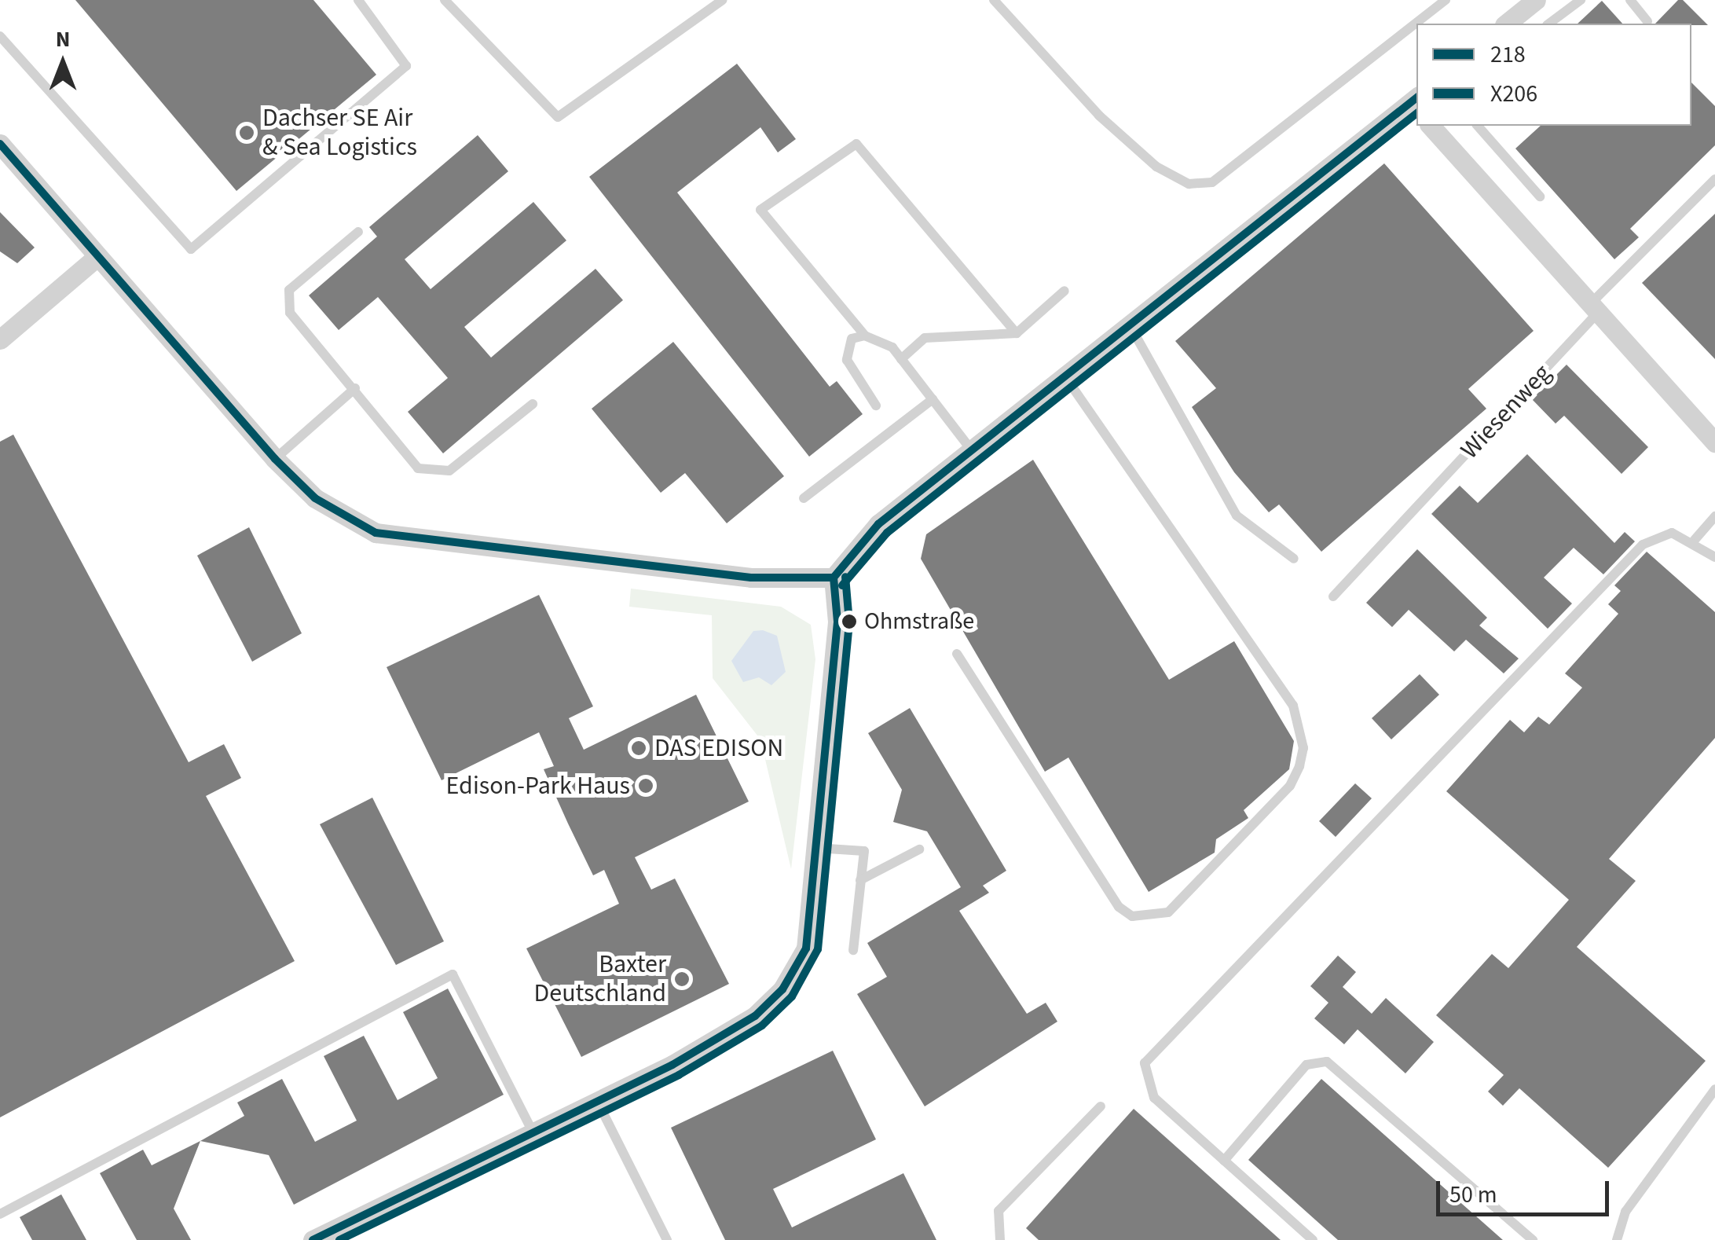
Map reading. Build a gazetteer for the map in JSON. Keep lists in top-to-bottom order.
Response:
{
  "streets": {
    "lane": ["Wiesenweg"]
  },
  "places": [
    "Dachser SE Air & Sea Logistics",
    "Ohmstraße",
    "DAS EDISON",
    "Edison-Park Haus",
    "Baxter Deutschland"
  ],
  "lines": ["transit line 218", "transit line X206"],
  "legend": ["218", "X206"],
  "scale_bar": "50 m",
  "north": "top"
}
